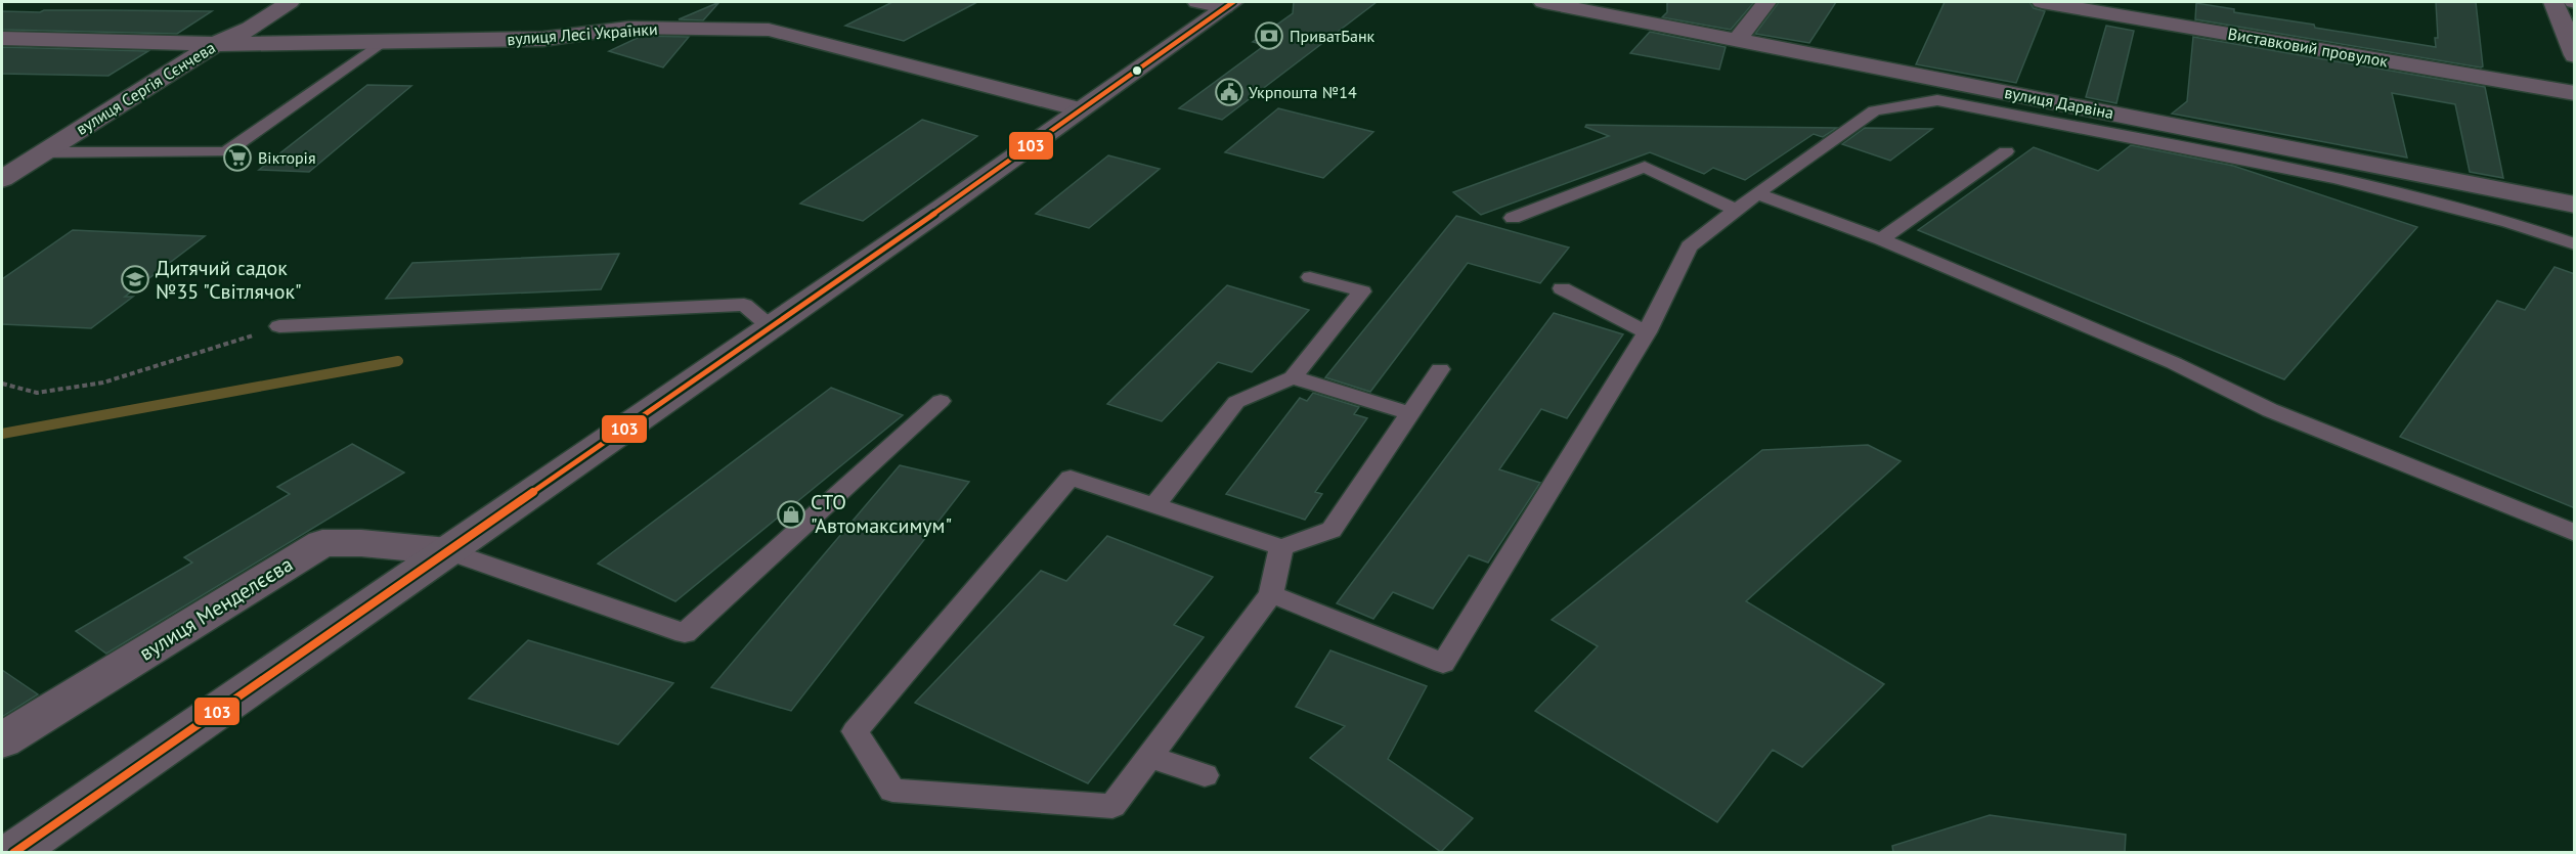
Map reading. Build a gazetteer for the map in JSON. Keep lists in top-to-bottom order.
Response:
{
  "streets": {
    "street": [
      "вулиця Лесі Українки",
      "Виставковий провулок",
      "вулиця Сергія Сєнчева",
      "вулиця Дарвіна",
      "вулиця Менделєєва"
    ]
  },
  "crossings": [
    ["вулиця Лесі Українки", "вулиця Сергія Сєнчева"]
  ],
  "places": {
    "bank": ["ПриватБанк"],
    "public building": ["Укрпошта №14"],
    "supermarket": ["Вікторія"],
    "school or university": ["Дитячий садок №35 \"Світлячок\""],
    "shop": ["СТО \"Автомаксимум\""]
  },
  "lines": ["transit line 103"]
}
